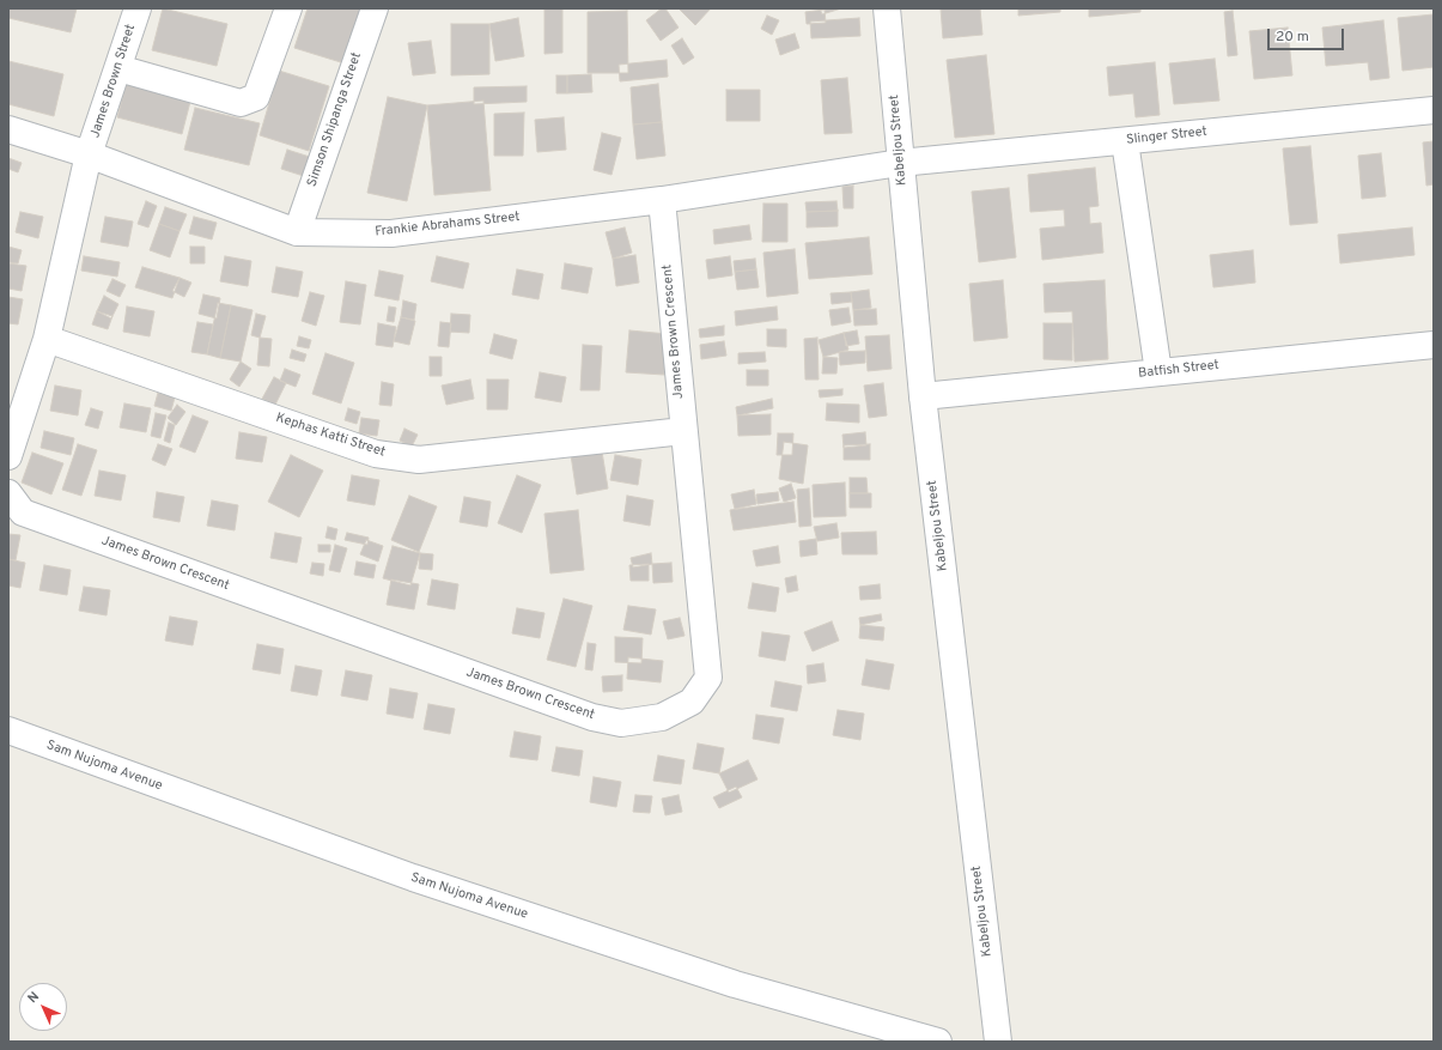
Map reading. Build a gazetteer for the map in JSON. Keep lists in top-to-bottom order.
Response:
{
  "streets": {
    "street": [
      "James Brown Street",
      "Simson Shipanga Street",
      "Slinger Street",
      "Kabeljou Street",
      "Frankie Abrahams Street",
      "James Brown Crescent",
      "Batfish Street",
      "Kephas Katti Street",
      "Sam Nujoma Avenue"
    ]
  },
  "crossings": [
    ["James Brown Street", "Frankie Abrahams Street"],
    ["Simson Shipanga Street", "Frankie Abrahams Street"],
    ["Slinger Street", "Kabeljou Street"],
    ["Slinger Street", "Frankie Abrahams Street"],
    ["Kabeljou Street", "Frankie Abrahams Street"],
    ["Kabeljou Street", "Batfish Street"],
    ["Frankie Abrahams Street", "James Brown Crescent"],
    ["James Brown Crescent", "Kephas Katti Street"]
  ],
  "scale_bar": "20 m",
  "north": "top left"
}
